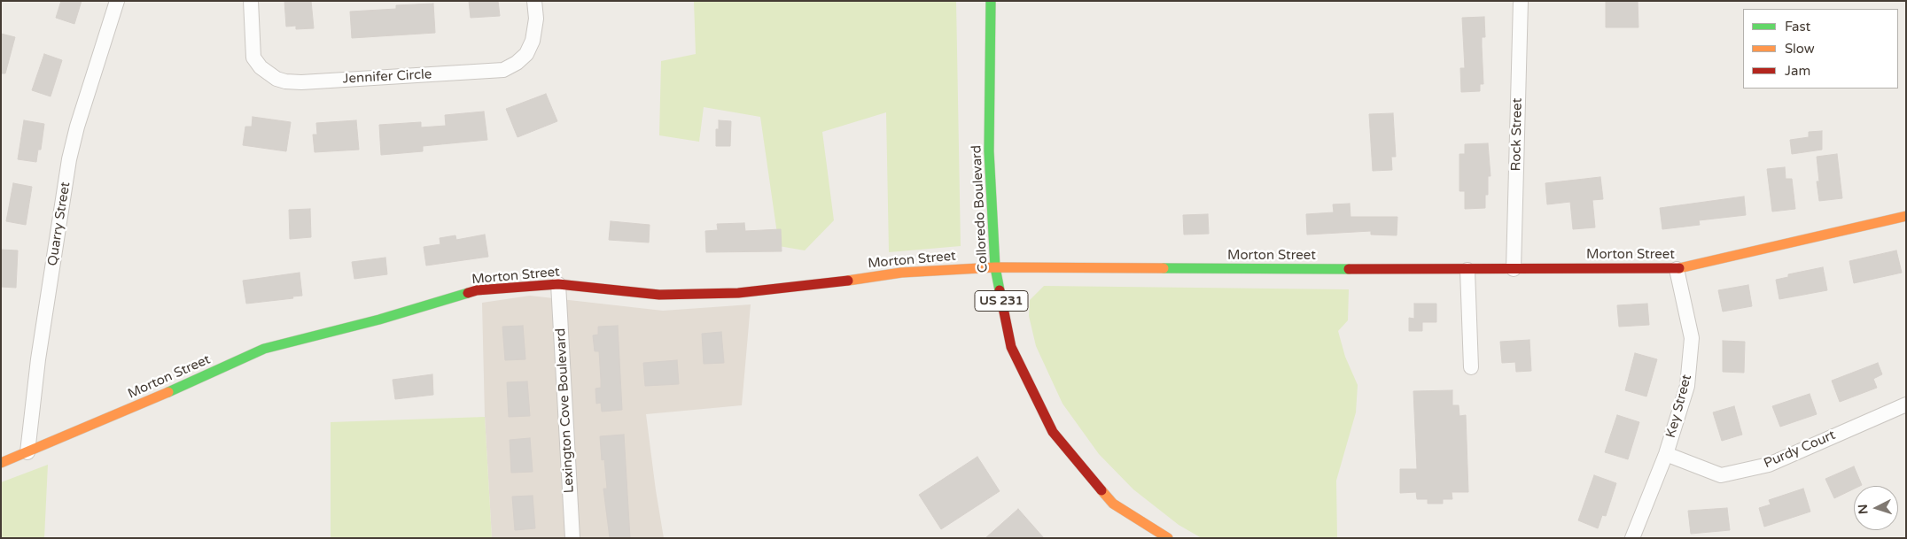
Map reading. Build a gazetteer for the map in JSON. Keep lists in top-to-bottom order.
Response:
{
  "streets": {
    "main road": ["Colloredo Boulevard", "Morton Street", "US 231"],
    "street": [
      "Jennifer Circle",
      "Rock Street",
      "Quarry Street",
      "Key Street",
      "Lexington Cove Boulevard",
      "Purdy Court"
    ]
  },
  "crossings": [
    ["Rock Street", "Morton Street"],
    ["Colloredo Boulevard", "Morton Street"],
    ["Quarry Street", "Morton Street"],
    ["Morton Street", "Key Street"],
    ["Morton Street", "Lexington Cove Boulevard"],
    ["Key Street", "Purdy Court"]
  ],
  "legend": ["Fast", "Slow", "Jam"],
  "north": "left"
}
